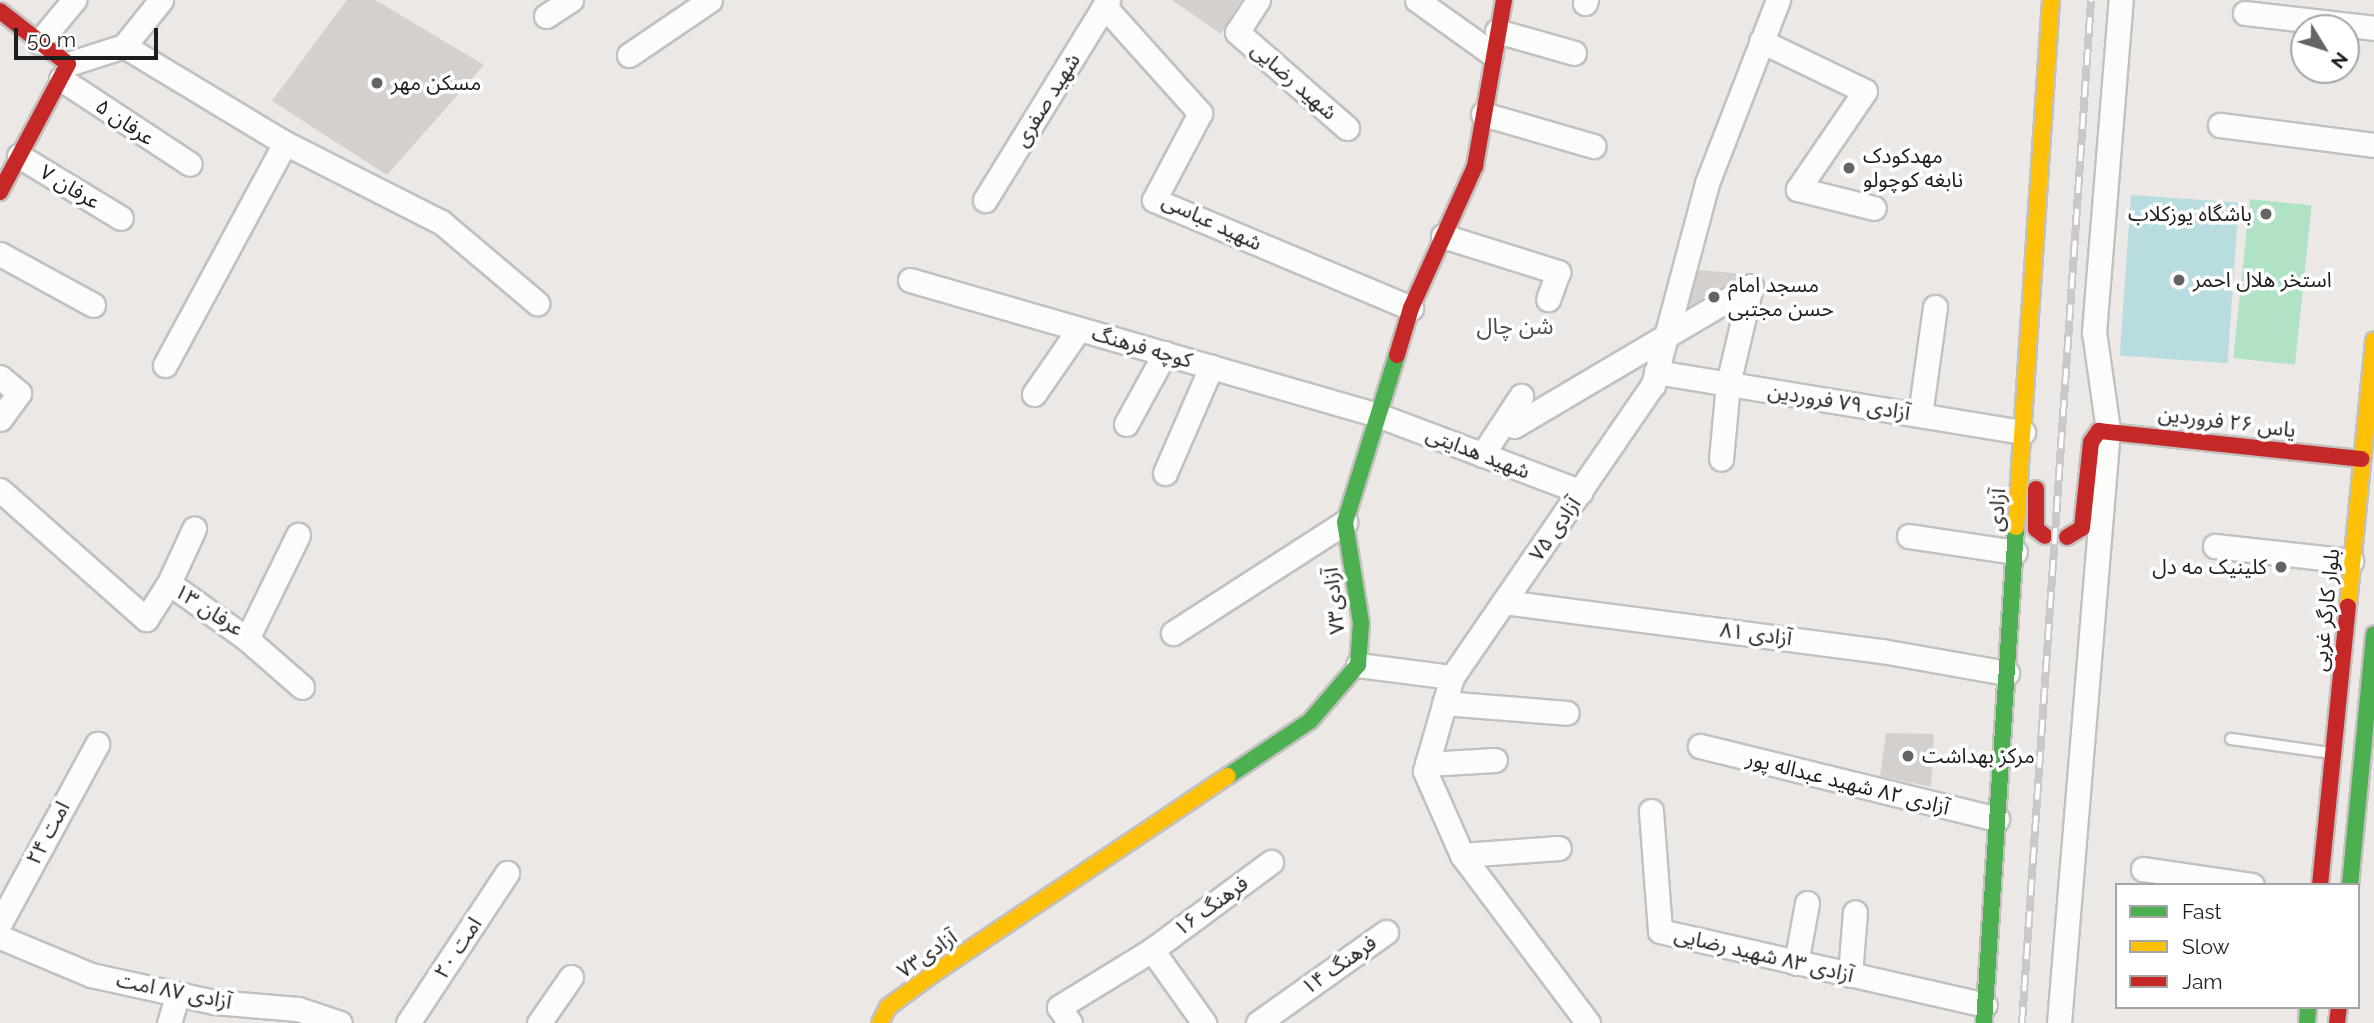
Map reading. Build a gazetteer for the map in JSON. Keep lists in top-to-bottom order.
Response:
{
  "streets": {
    "street": [
      "شهید رضایی",
      "شهید صفری",
      "عرفان ۵",
      "عرفان ۷",
      "شهید عباسی",
      "کوچه فرهنگ",
      "آزادی ۷۹ فروردین",
      "یاس ۲۶ فروردین",
      "شهید هدایتی",
      "آزادی",
      "آزادی ۷۵",
      "آزادی۷۳",
      "عرفان ۱۳",
      "بلوار کارگر غربی",
      "آزادی ۸۱",
      "آزادی ۸۲ شهید عبداله پور",
      "امت ۲۴",
      "فرهنگ ۱۶",
      "امت ۲۰",
      "آزادی ۸۳ شهید رضایی",
      "فرهنگ ۱۴",
      "آزادی ۸۷ امت"
    ]
  },
  "crossings": [
    ["شهید صفری", "شهید عباسی"],
    ["شهید عباسی", "آزادی۷۳"],
    ["کوچه فرهنگ", "شهید هدایتی"],
    ["کوچه فرهنگ", "آزادی۷۳"],
    ["آزادی ۷۹ فروردین", "آزادی"],
    ["آزادی ۷۹ فروردین", "آزادی ۷۵"],
    ["یاس ۲۶ فروردین", "بلوار کارگر غربی"],
    ["شهید هدایتی", "آزادی ۷۵"],
    ["شهید هدایتی", "آزادی۷۳"],
    ["آزادی", "آزادی ۸۱"],
    ["آزادی", "آزادی ۸۲ شهید عبداله پور"],
    ["آزادی", "آزادی ۸۳ شهید رضایی"],
    ["آزادی ۷۵", "آزادی ۸۱"]
  ],
  "districts": ["شن چال"],
  "places": [
    "مسکن مهر",
    "مهدکودک نابغه کوچولو",
    "باشگاه یوزکلاب",
    "استخر هلال احمر",
    "مسجد امام حسن مجتبی",
    "کلینیک مه دل",
    "مرکز بهداشت"
  ],
  "legend": ["Fast", "Slow", "Jam"],
  "scale_bar": "50 m",
  "north": "bottom right"
}
